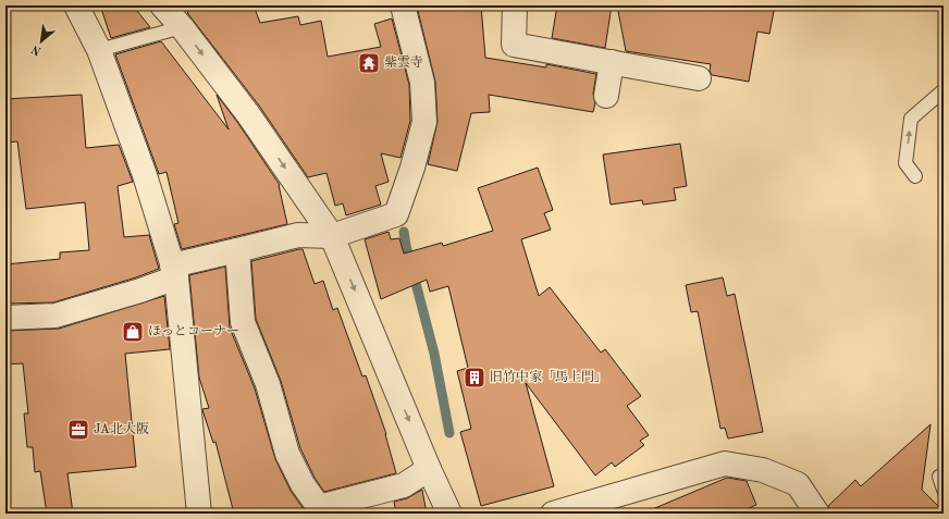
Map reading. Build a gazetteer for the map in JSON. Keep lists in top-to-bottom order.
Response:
{
  "places": {
    "temple": ["紫雲寺"],
    "shop": ["ほっとコーナー"],
    "building": ["旧竹中家「馬上門」"],
    "office": ["JA北大阪"]
  },
  "north": "bottom left"
}
